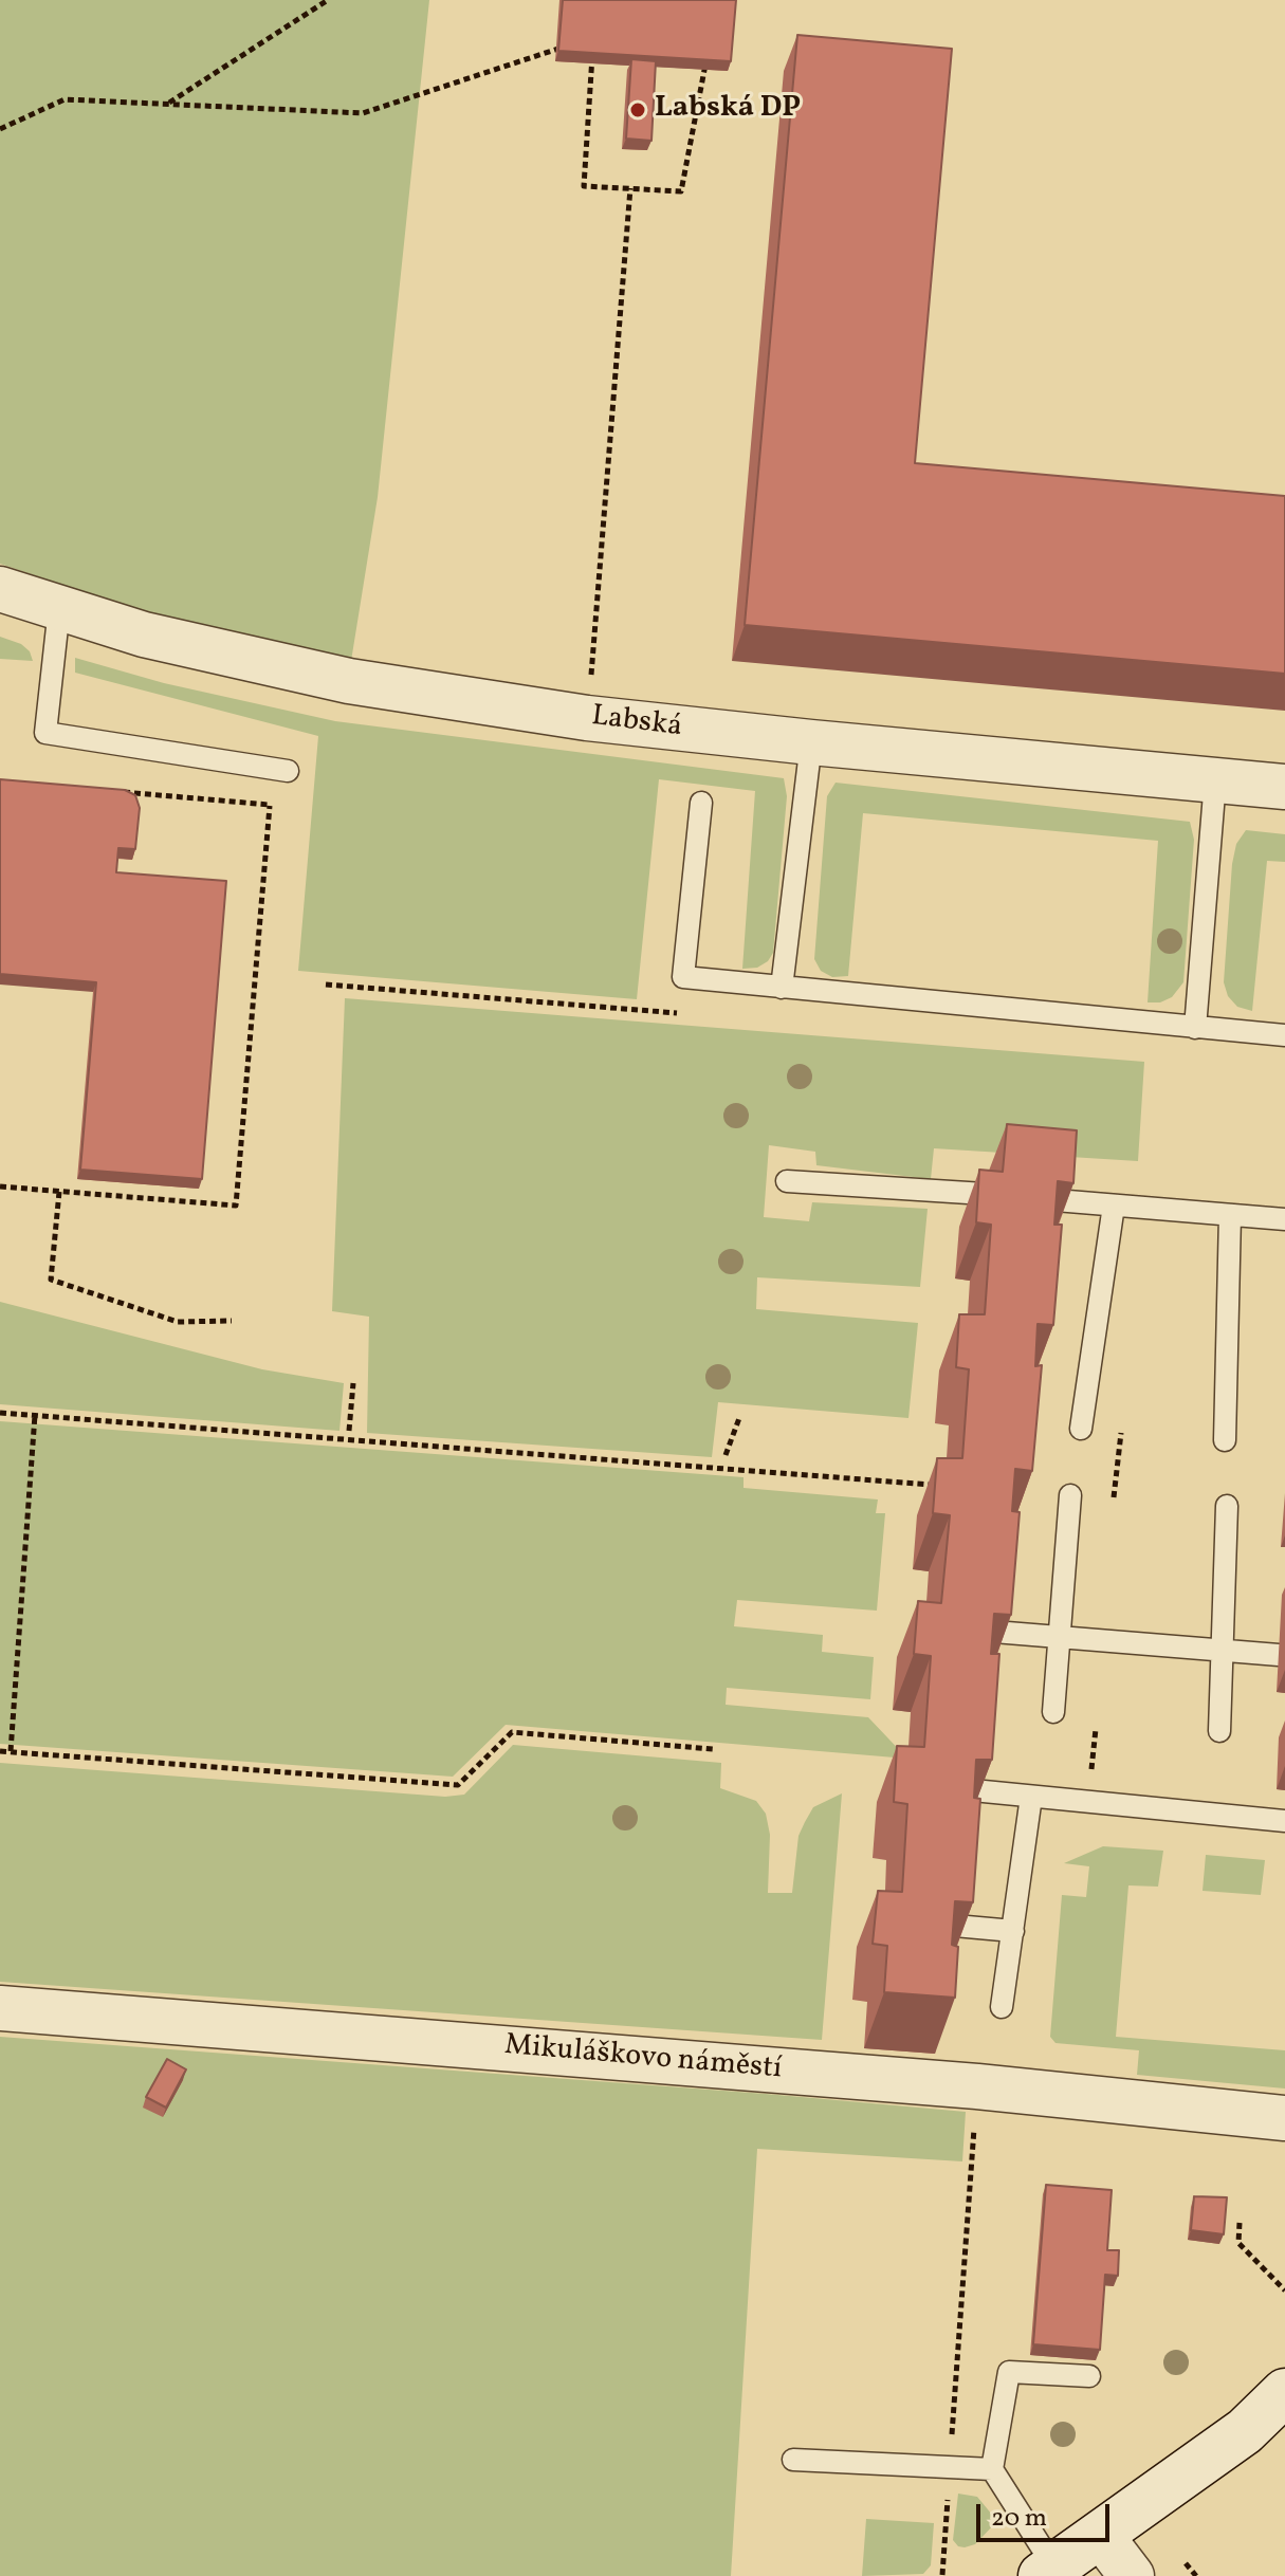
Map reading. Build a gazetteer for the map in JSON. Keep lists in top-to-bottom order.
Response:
{
  "streets": {
    "street": ["Labská", "Mikuláškovo náměstí"]
  },
  "places": ["Labská DP"],
  "scale_bar": "20 m"
}
